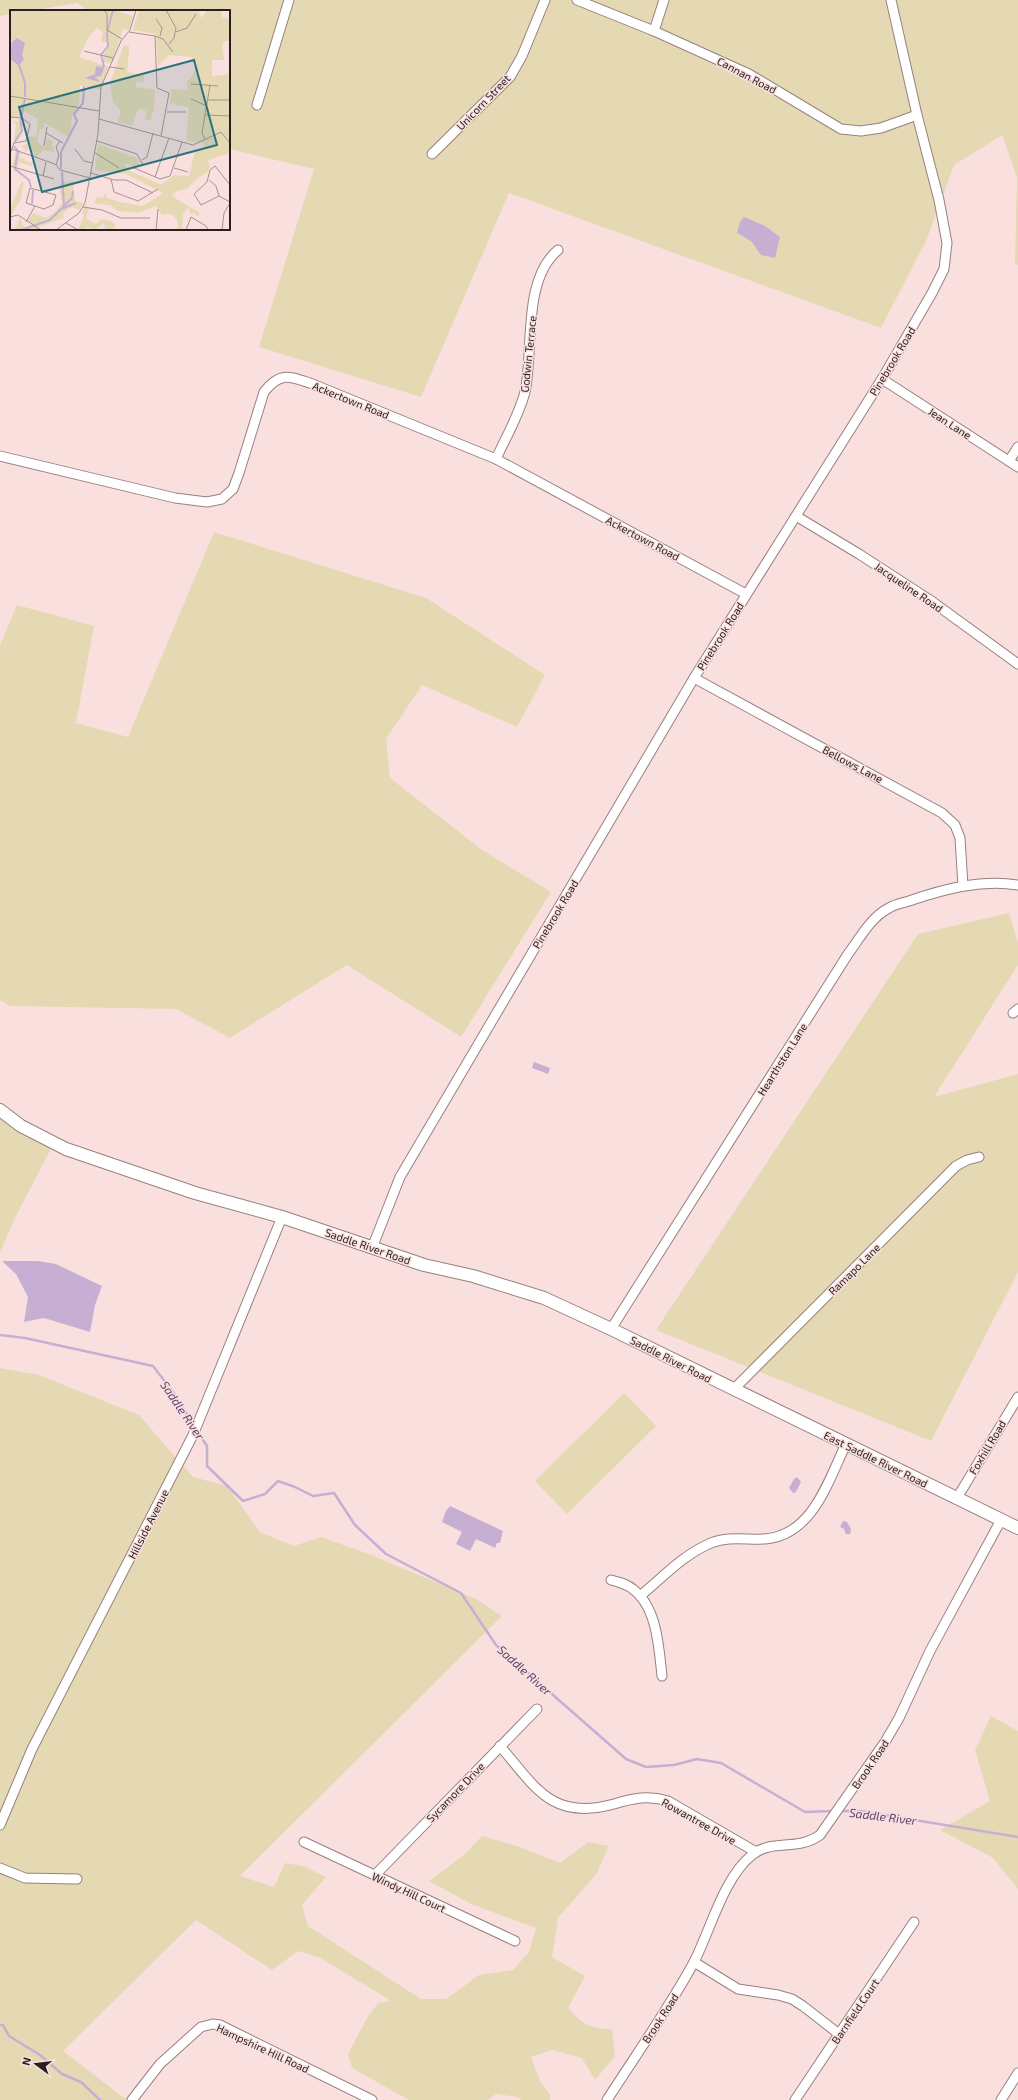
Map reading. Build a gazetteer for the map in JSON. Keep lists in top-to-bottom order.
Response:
{
  "streets": {
    "main road": ["Saddle River Road", "East Saddle River Road"],
    "street": [
      "Cannan Road",
      "Unicorn Street",
      "Godwin Terrace",
      "Pinebrook Road",
      "Ackertown Road",
      "Jean Lane",
      "Jacqueline Road",
      "Bellows Lane",
      "Hearthston Lane",
      "Ramapo Lane",
      "Foxhill Road",
      "Hillside Avenue",
      "Brook Road",
      "Sycamore Drive",
      "Rowantree Drive",
      "Windy Hill Court",
      "Barnfield Court",
      "Hampshire Hill Road"
    ]
  },
  "crossings": [
    ["Cannan Road", "Pinebrook Road"],
    ["Godwin Terrace", "Ackertown Road"],
    ["Pinebrook Road", "Ackertown Road"],
    ["Pinebrook Road", "Jean Lane"],
    ["Pinebrook Road", "Jacqueline Road"],
    ["Pinebrook Road", "Bellows Lane"],
    ["Pinebrook Road", "Saddle River Road"],
    ["Bellows Lane", "Hearthston Lane"],
    ["Hearthston Lane", "Saddle River Road"],
    ["Saddle River Road", "Ramapo Lane"],
    ["Saddle River Road", "East Saddle River Road"],
    ["Saddle River Road", "Hillside Avenue"],
    ["Ramapo Lane", "East Saddle River Road"],
    ["Foxhill Road", "East Saddle River Road"],
    ["East Saddle River Road", "Brook Road"],
    ["Brook Road", "Rowantree Drive"],
    ["Sycamore Drive", "Rowantree Drive"],
    ["Sycamore Drive", "Windy Hill Court"]
  ],
  "water": ["Saddle River"],
  "north": "left"
}
